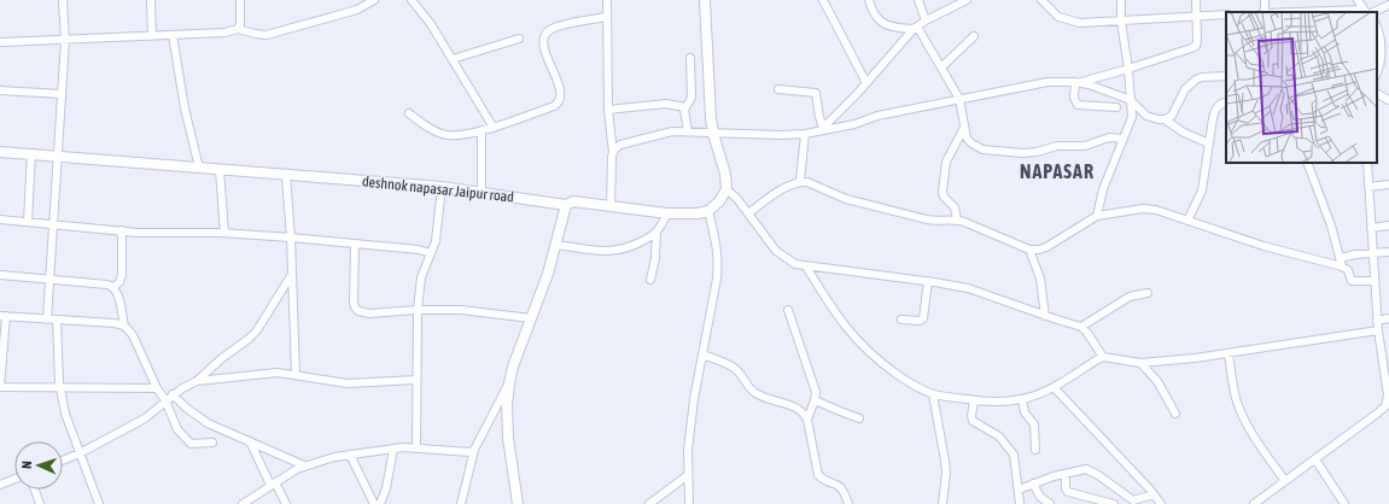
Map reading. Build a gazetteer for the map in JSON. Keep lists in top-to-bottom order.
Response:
{
  "streets": {
    "main road": ["deshnok napasar Jaipur road"]
  },
  "districts": ["NAPASAR"],
  "north": "left"
}
